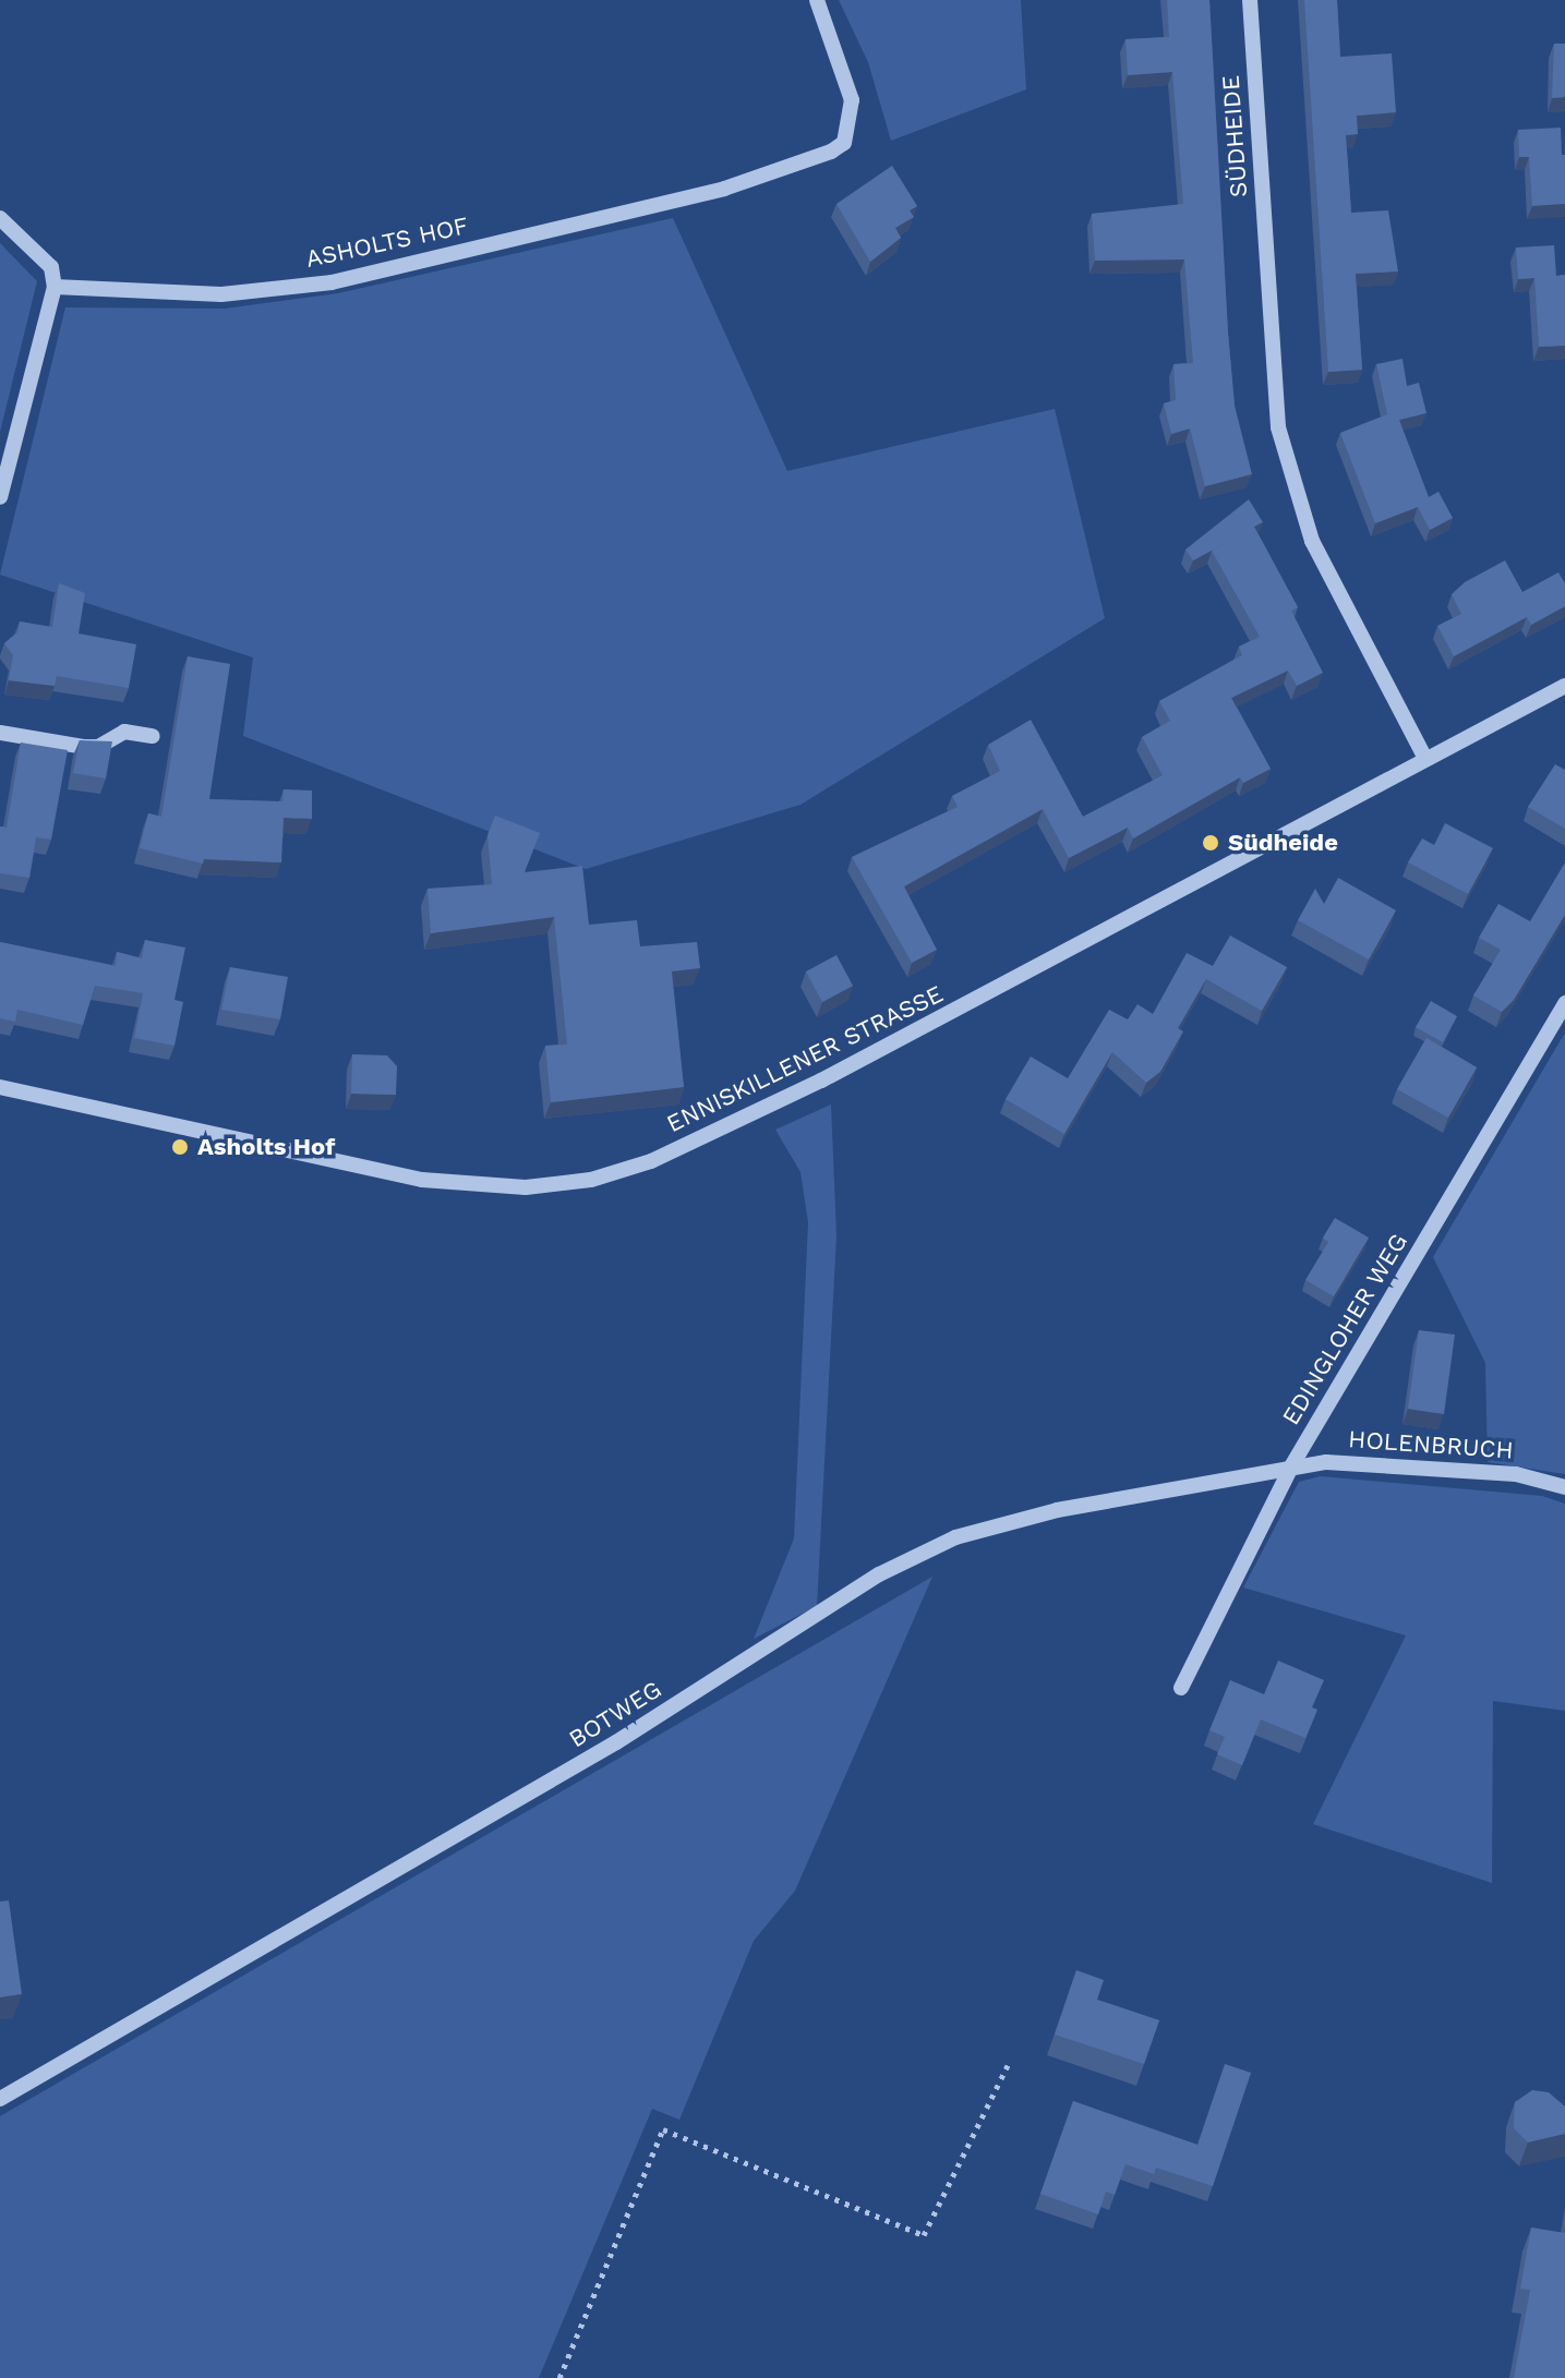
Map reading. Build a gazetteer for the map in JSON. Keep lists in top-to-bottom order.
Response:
{
  "streets": {
    "street": [
      "SÜDHEIDE",
      "ASHOLTS HOF",
      "ENNISKILLENER STRASSE",
      "EDINGLOHER WEG",
      "HOLENBRUCH",
      "BOTWEG"
    ]
  },
  "crossings": [
    ["SÜDHEIDE", "ENNISKILLENER STRASSE"],
    ["EDINGLOHER WEG", "HOLENBRUCH"],
    ["EDINGLOHER WEG", "BOTWEG"],
    ["HOLENBRUCH", "BOTWEG"]
  ],
  "places": ["Südheide", "Asholts Hof"]
}
